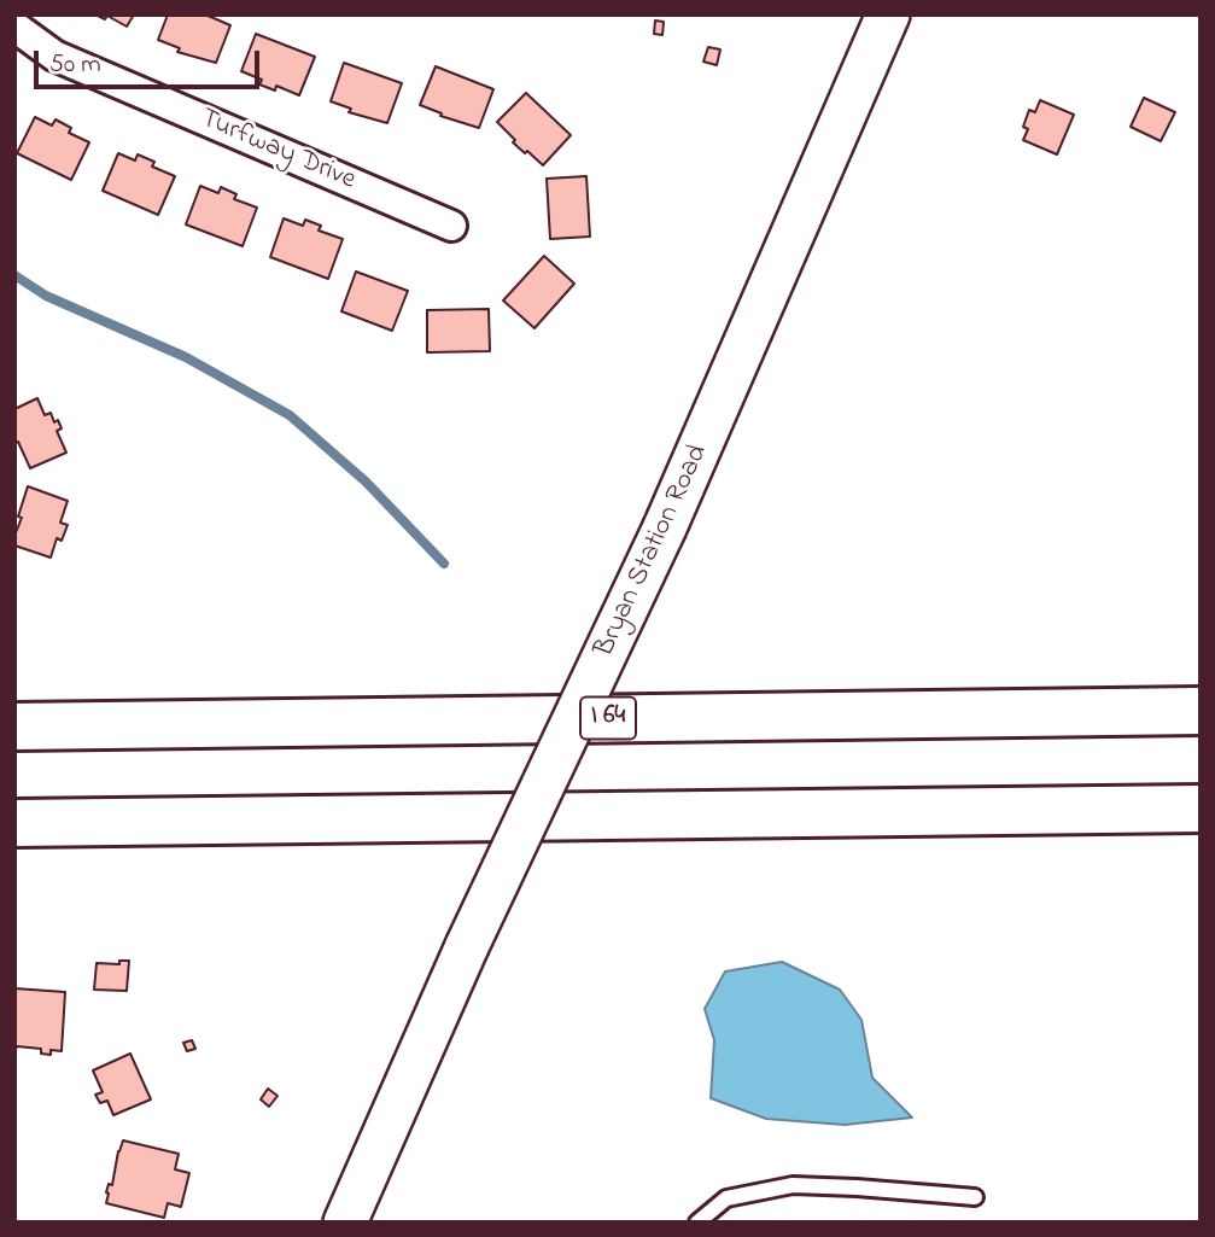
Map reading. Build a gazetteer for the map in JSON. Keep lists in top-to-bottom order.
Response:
{
  "streets": {
    "highway": ["I 64"],
    "main road": ["Bryan Station Road"],
    "street": ["Turfway Drive"]
  },
  "scale_bar": "50 m"
}
